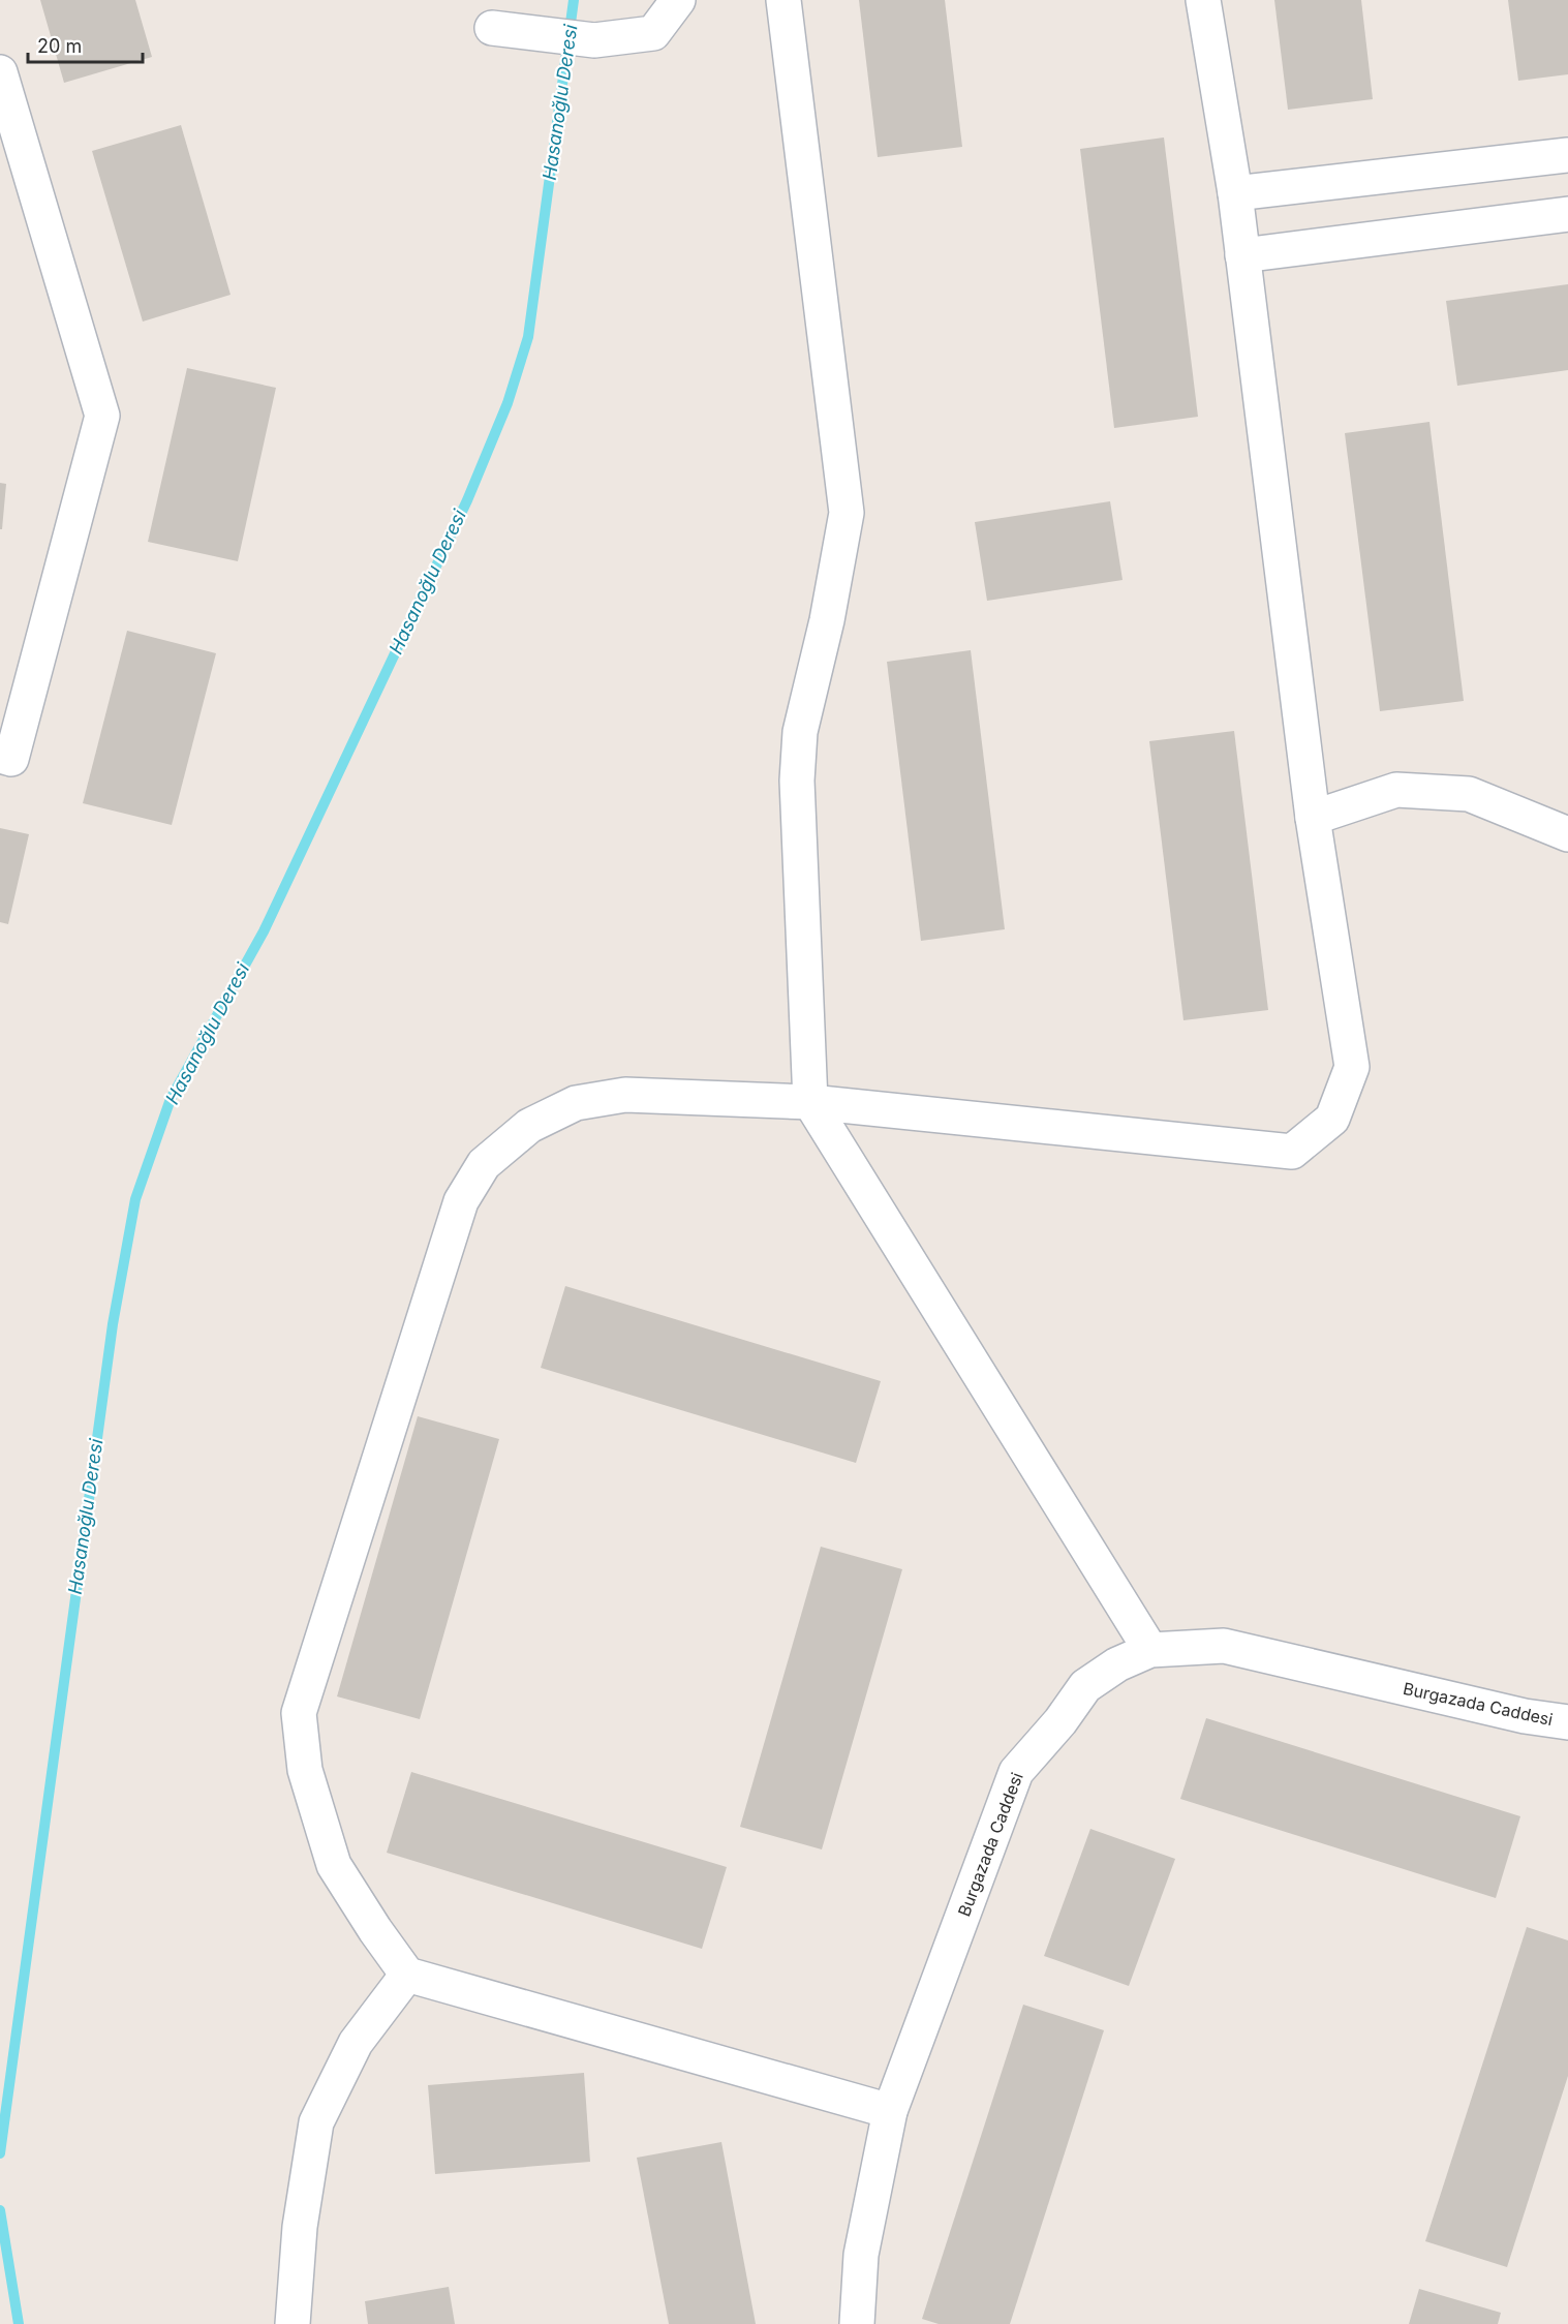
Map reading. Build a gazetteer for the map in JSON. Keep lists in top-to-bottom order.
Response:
{
  "streets": {
    "street": ["Burgazada Caddesi"]
  },
  "water": ["Hasanoğlu Deresi"],
  "scale_bar": "20 m"
}
